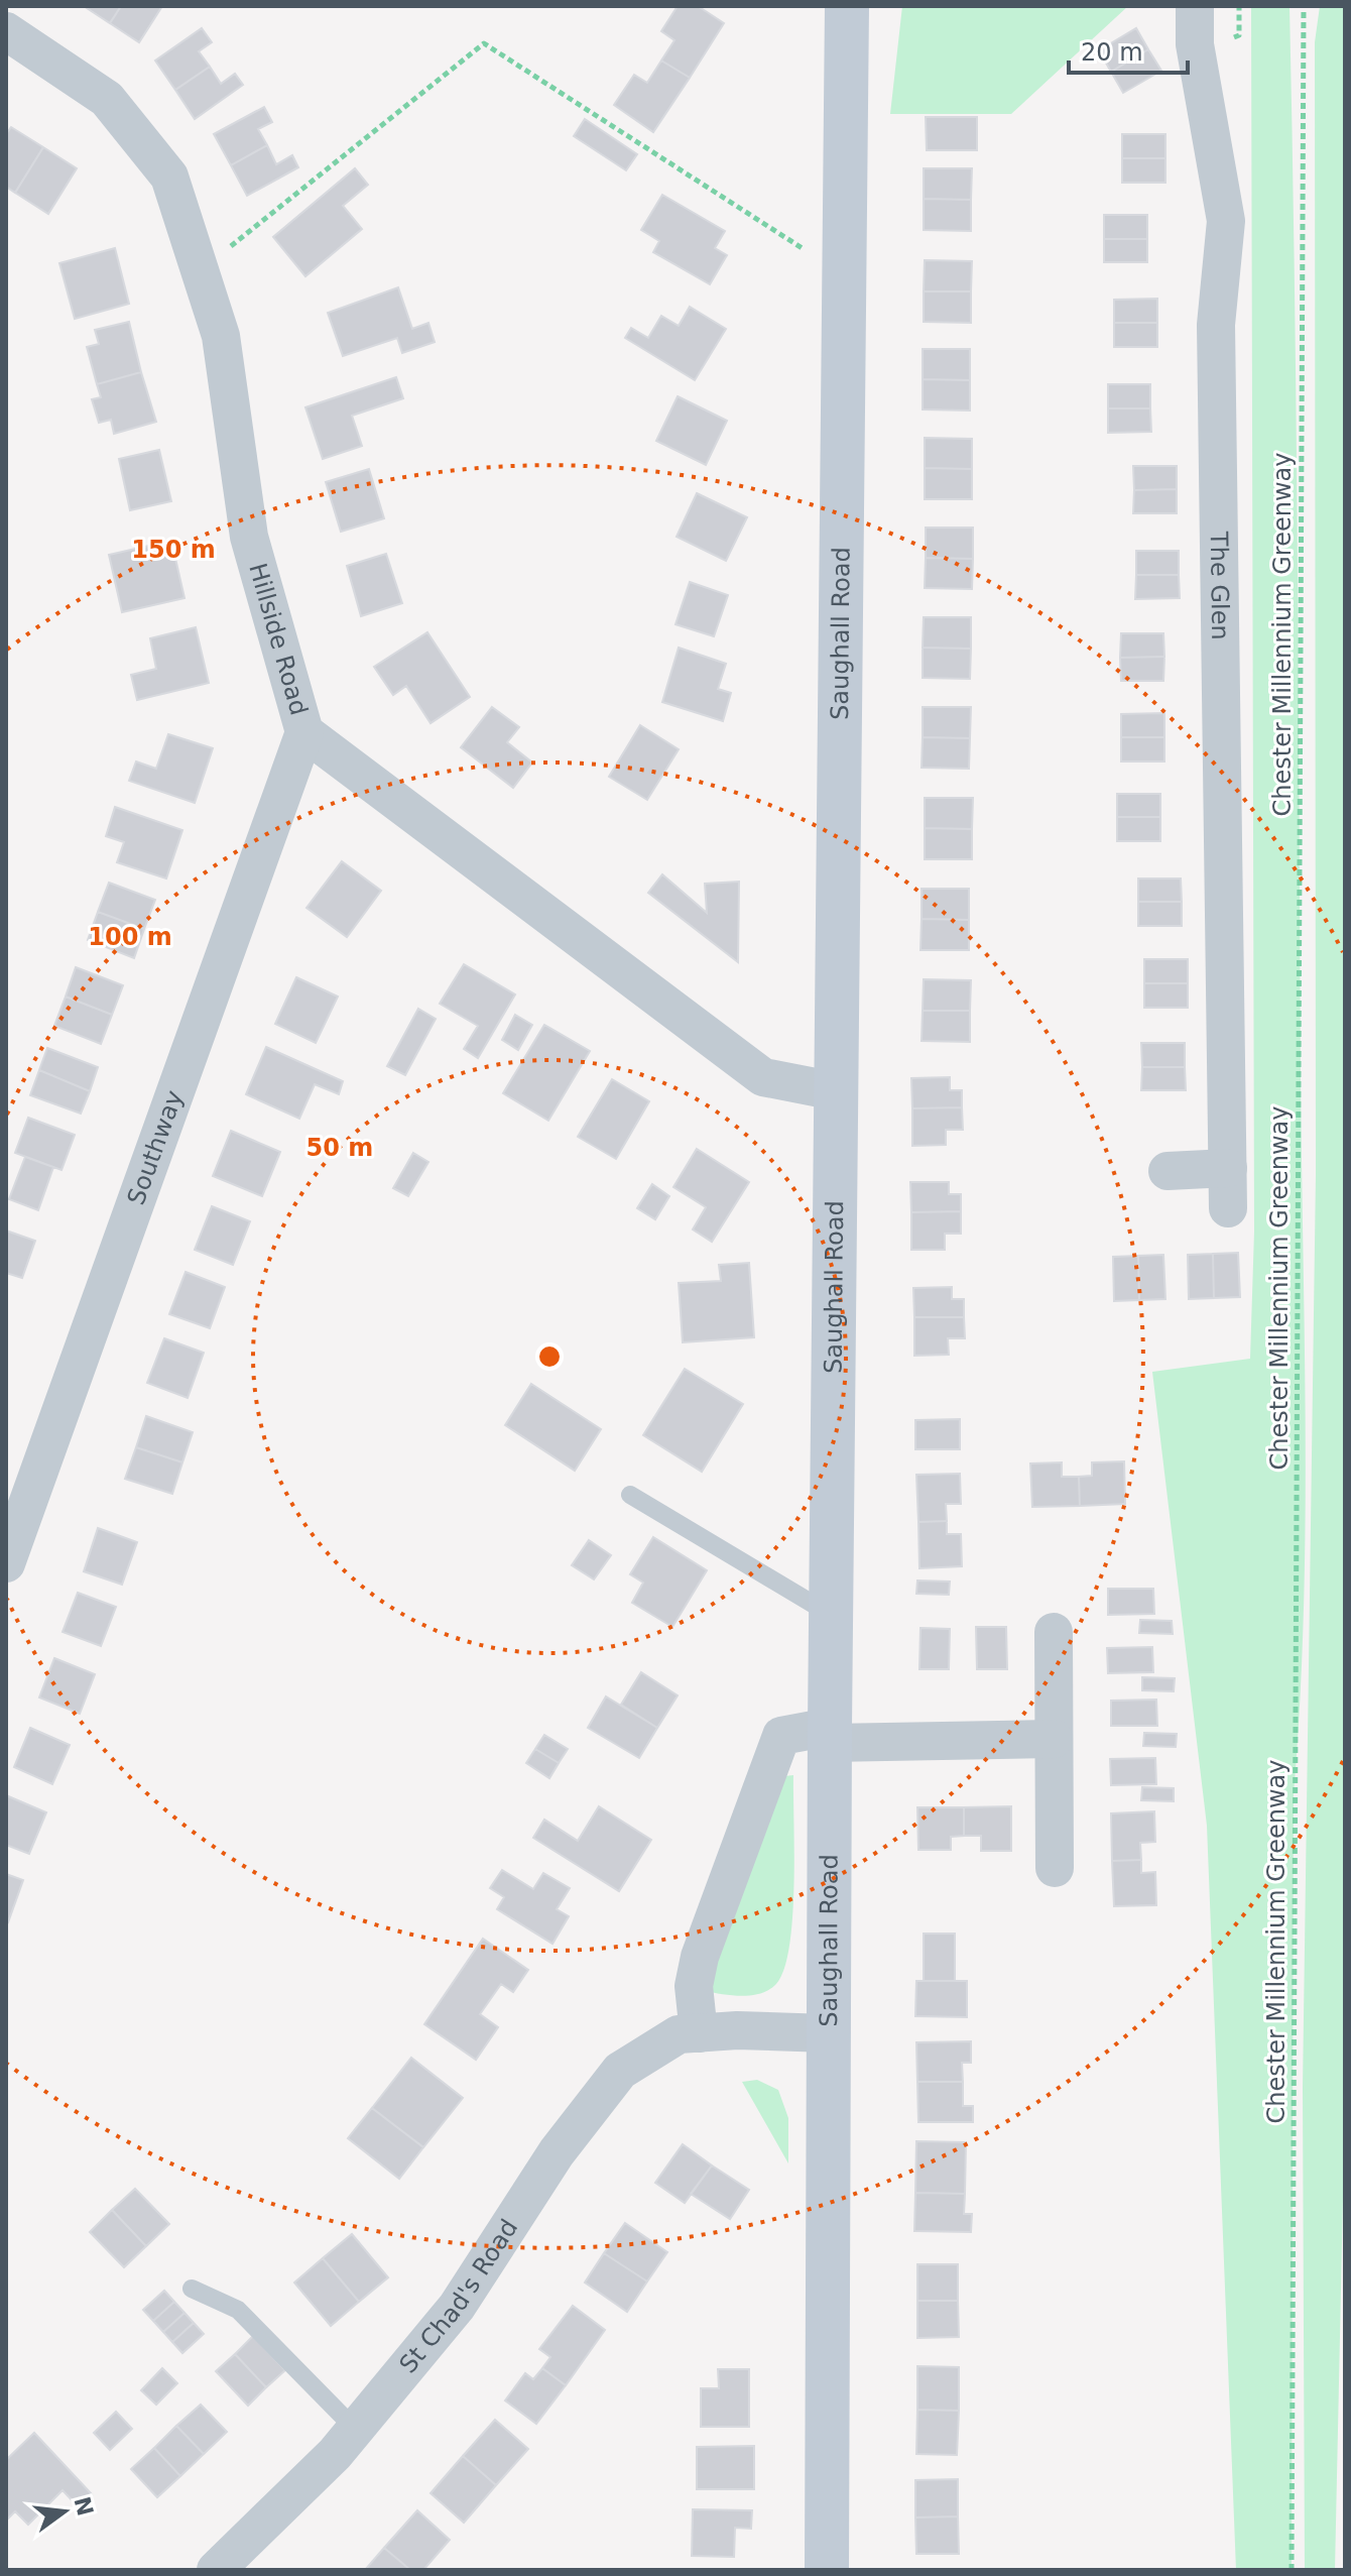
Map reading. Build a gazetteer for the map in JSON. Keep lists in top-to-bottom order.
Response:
{
  "streets": {
    "street": [
      "The Glen",
      "Saughall Road",
      "Hillside Road",
      "Southway",
      "St Chad's Road"
    ],
    "path": ["Chester Millennium Greenway"]
  },
  "crossings": [
    ["Saughall Road", "Hillside Road"],
    ["Saughall Road", "St Chad's Road"],
    ["Hillside Road", "Southway"]
  ],
  "scale_bar": "20 m",
  "north": "right",
  "rings": ["150 m", "100 m", "50 m"]
}
